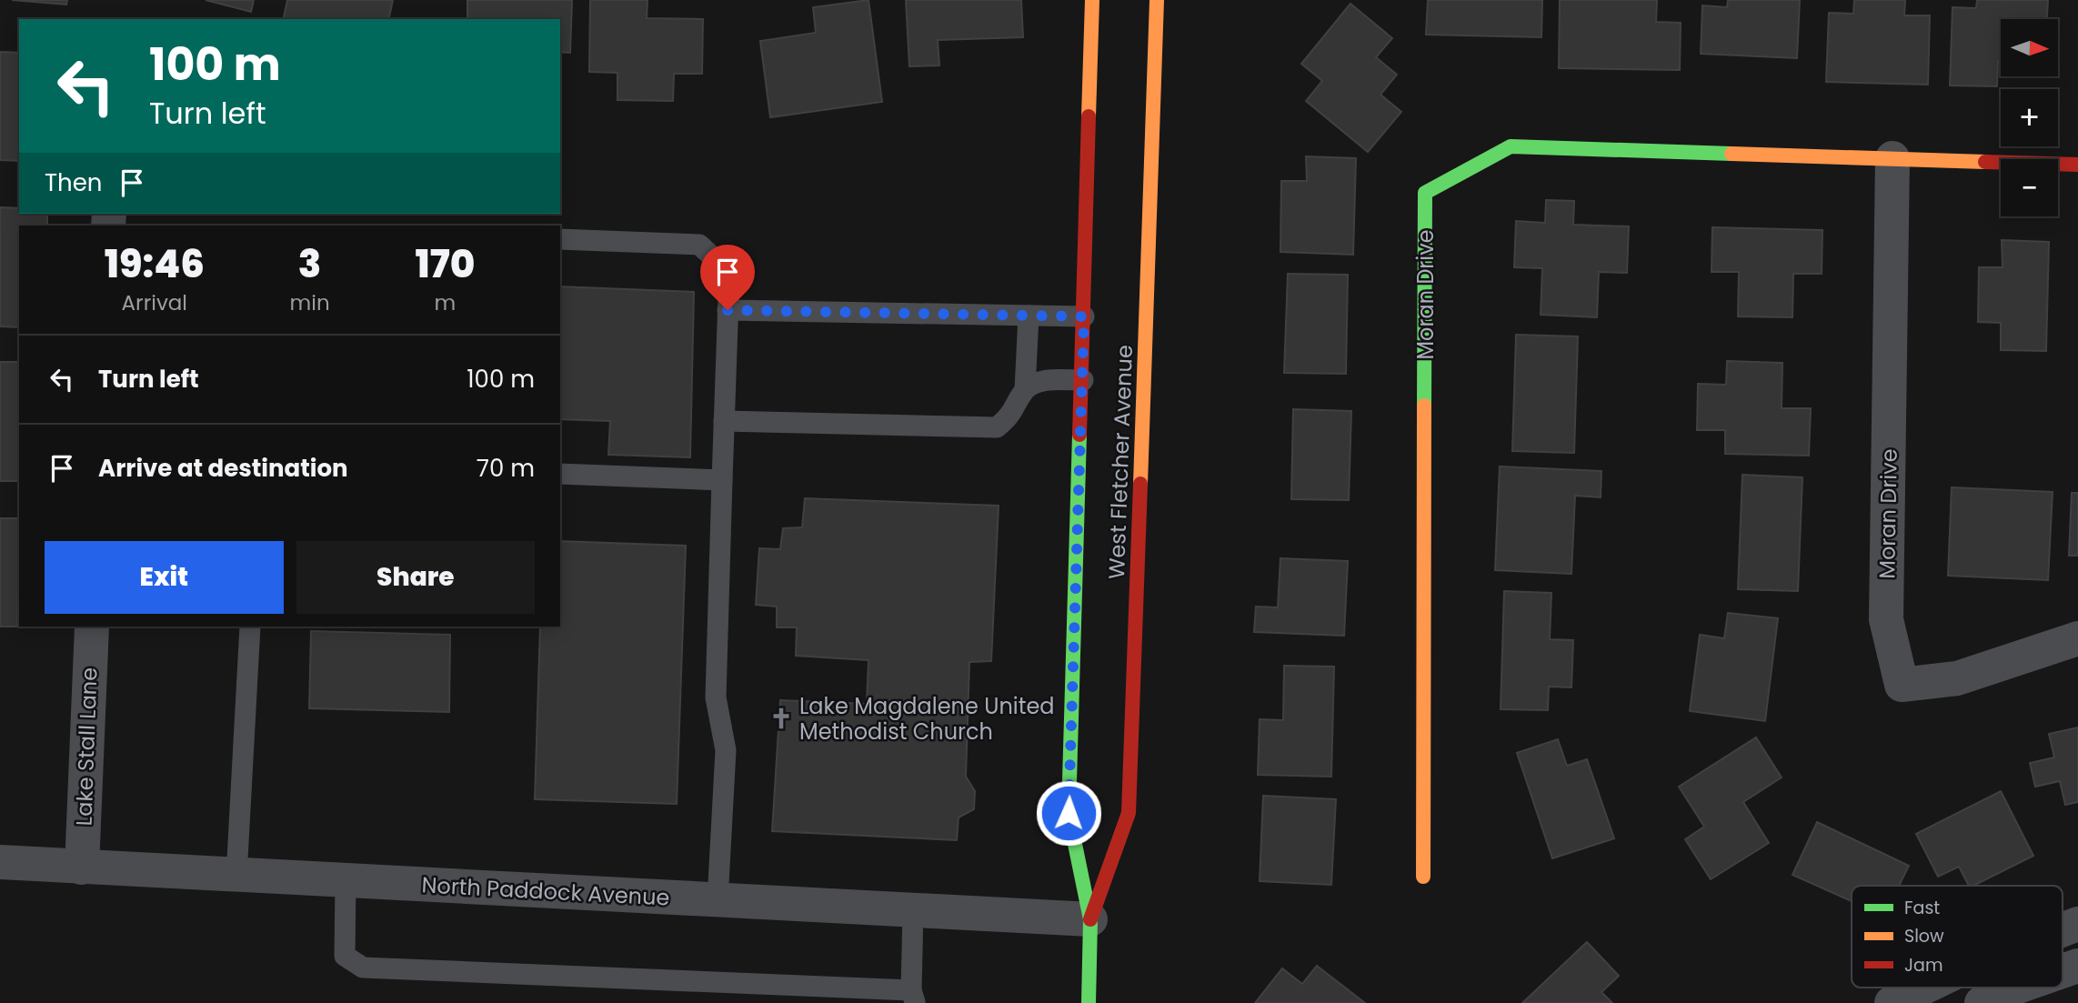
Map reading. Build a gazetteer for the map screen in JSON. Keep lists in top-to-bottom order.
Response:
{
  "streets": {
    "main road": ["Moran Drive", "West Fletcher Avenue"],
    "street": ["Lake Stall Lane", "North Paddock Avenue"]
  },
  "crossings": [
    ["West Fletcher Avenue", "North Paddock Avenue"],
    ["Lake Stall Lane", "North Paddock Avenue"]
  ],
  "places": {
    "church": ["Lake Magdalene United Methodist Church"]
  },
  "legend": ["Fast", "Slow", "Jam"],
  "north": "right",
  "page": {
    "map_buttons": ["+", "−"],
    "turn": ["100 m", "Turn left"],
    "then": "Then",
    "eta": [
      "19:46",
      "Arrival",
      "3",
      "min",
      "170",
      "m"
    ],
    "list": [
      {
        "name": "Turn left",
        "value": "100 m"
      },
      {
        "name": "Arrive at destination",
        "value": "70 m"
      }
    ],
    "buttons": ["Exit", "Share"]
  }
}
